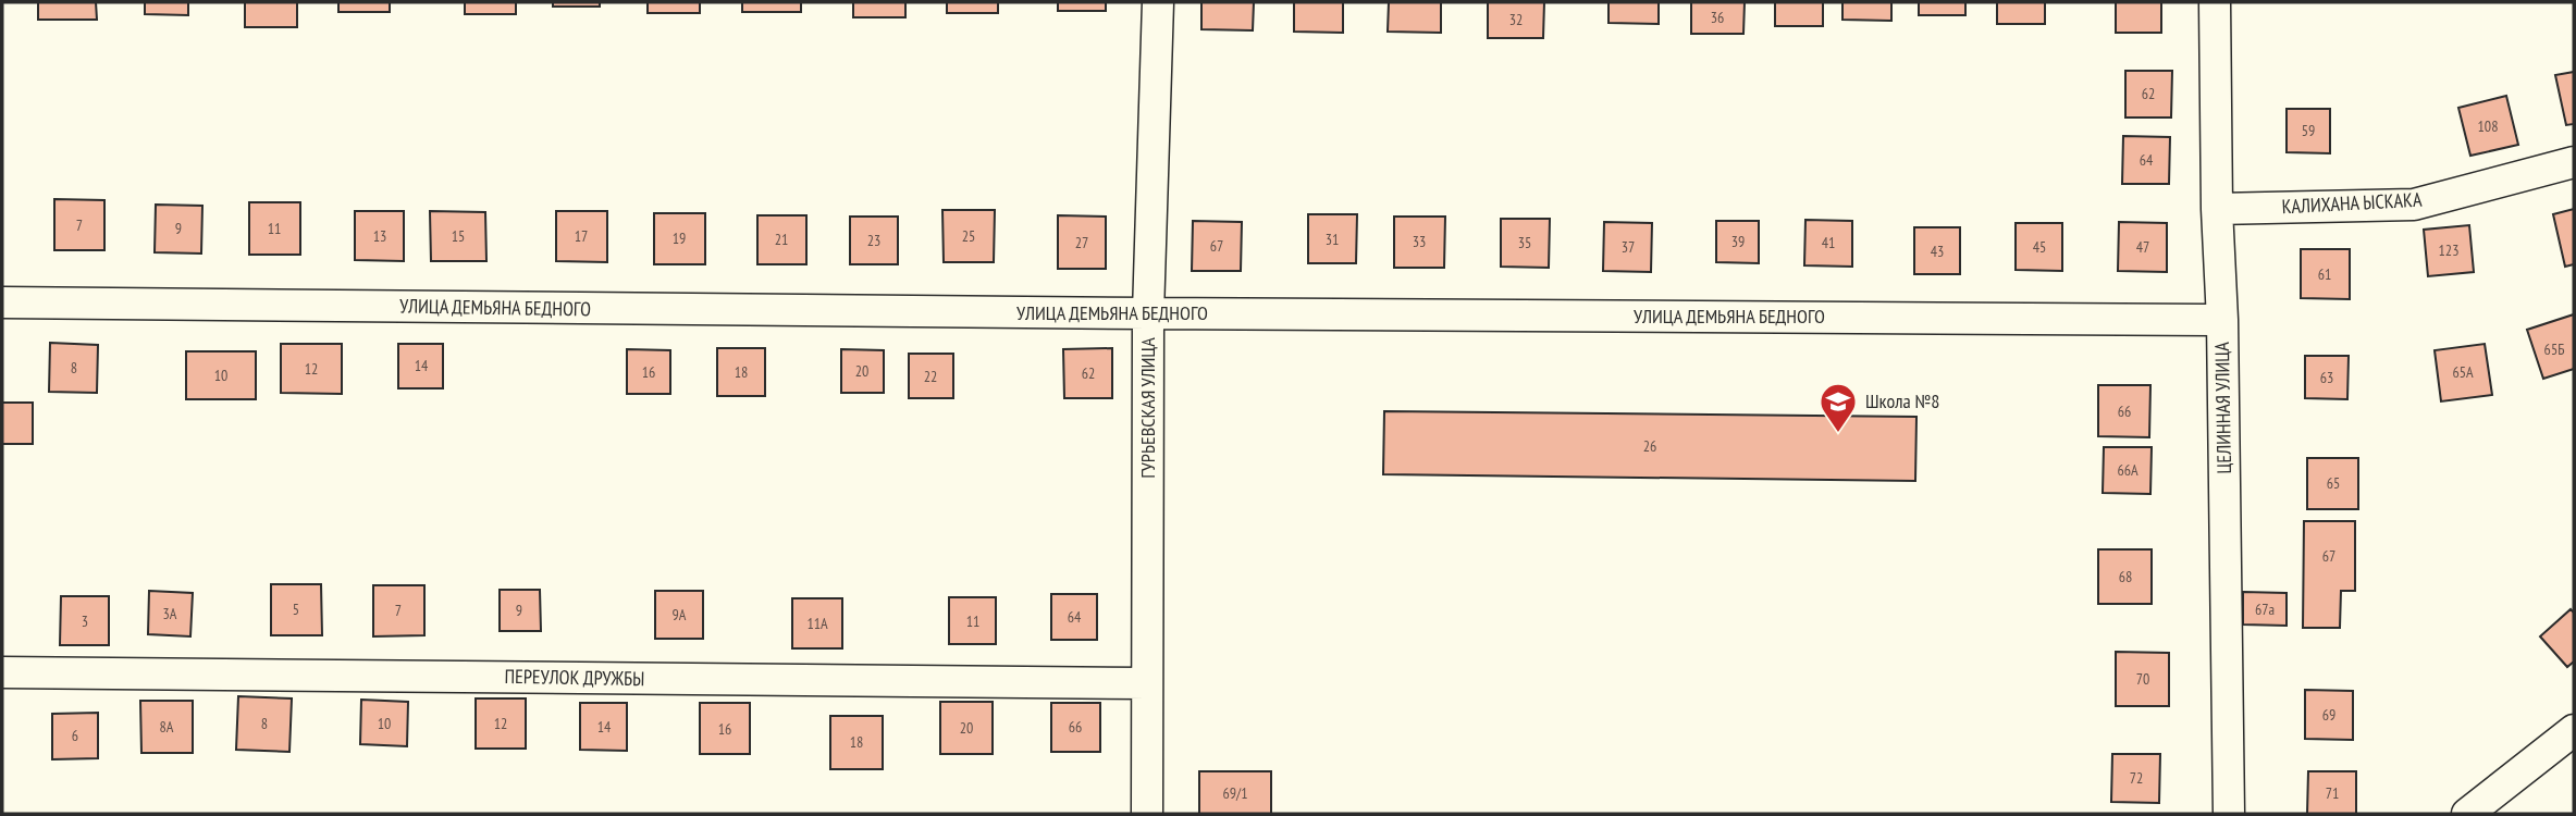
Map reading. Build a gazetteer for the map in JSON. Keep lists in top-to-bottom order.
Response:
{
  "streets": {
    "street": [
      "КАЛИХАНА ЫСКАКА",
      "УЛИЦА ДЕМЬЯНА БЕДНОГО",
      "ГУРЬЕВСКАЯ УЛИЦА",
      "ЦЕЛИННАЯ УЛИЦА",
      "ПЕРЕУЛОК ДРУЖБЫ"
    ]
  },
  "crossings": [
    ["КАЛИХАНА ЫСКАКА", "ЦЕЛИННАЯ УЛИЦА"],
    ["УЛИЦА ДЕМЬЯНА БЕДНОГО", "ГУРЬЕВСКАЯ УЛИЦА"],
    ["УЛИЦА ДЕМЬЯНА БЕДНОГО", "ЦЕЛИННАЯ УЛИЦА"],
    ["ГУРЬЕВСКАЯ УЛИЦА", "ПЕРЕУЛОК ДРУЖБЫ"]
  ],
  "places": {
    "school or university": ["Школа №8"]
  },
  "house_numbers": [
    "36",
    "32",
    "62",
    "108",
    "59",
    "64",
    "7",
    "9",
    "11",
    "13",
    "15",
    "17",
    "25",
    "19",
    "21",
    "31",
    "23",
    "33",
    "39",
    "27",
    "35",
    "41",
    "67",
    "37",
    "45",
    "47",
    "123",
    "43",
    "61",
    "65Б",
    "14",
    "8",
    "12",
    "20",
    "16",
    "18",
    "65А",
    "62",
    "10",
    "22",
    "63",
    "66",
    "26",
    "66А",
    "65",
    "67",
    "68",
    "5",
    "67а",
    "7",
    "9",
    "3А",
    "9А",
    "64",
    "3",
    "11",
    "11А",
    "70",
    "69",
    "8",
    "10",
    "12",
    "8А",
    "14",
    "66",
    "20",
    "16",
    "6",
    "18",
    "72",
    "69/1",
    "71"
  ]
}
